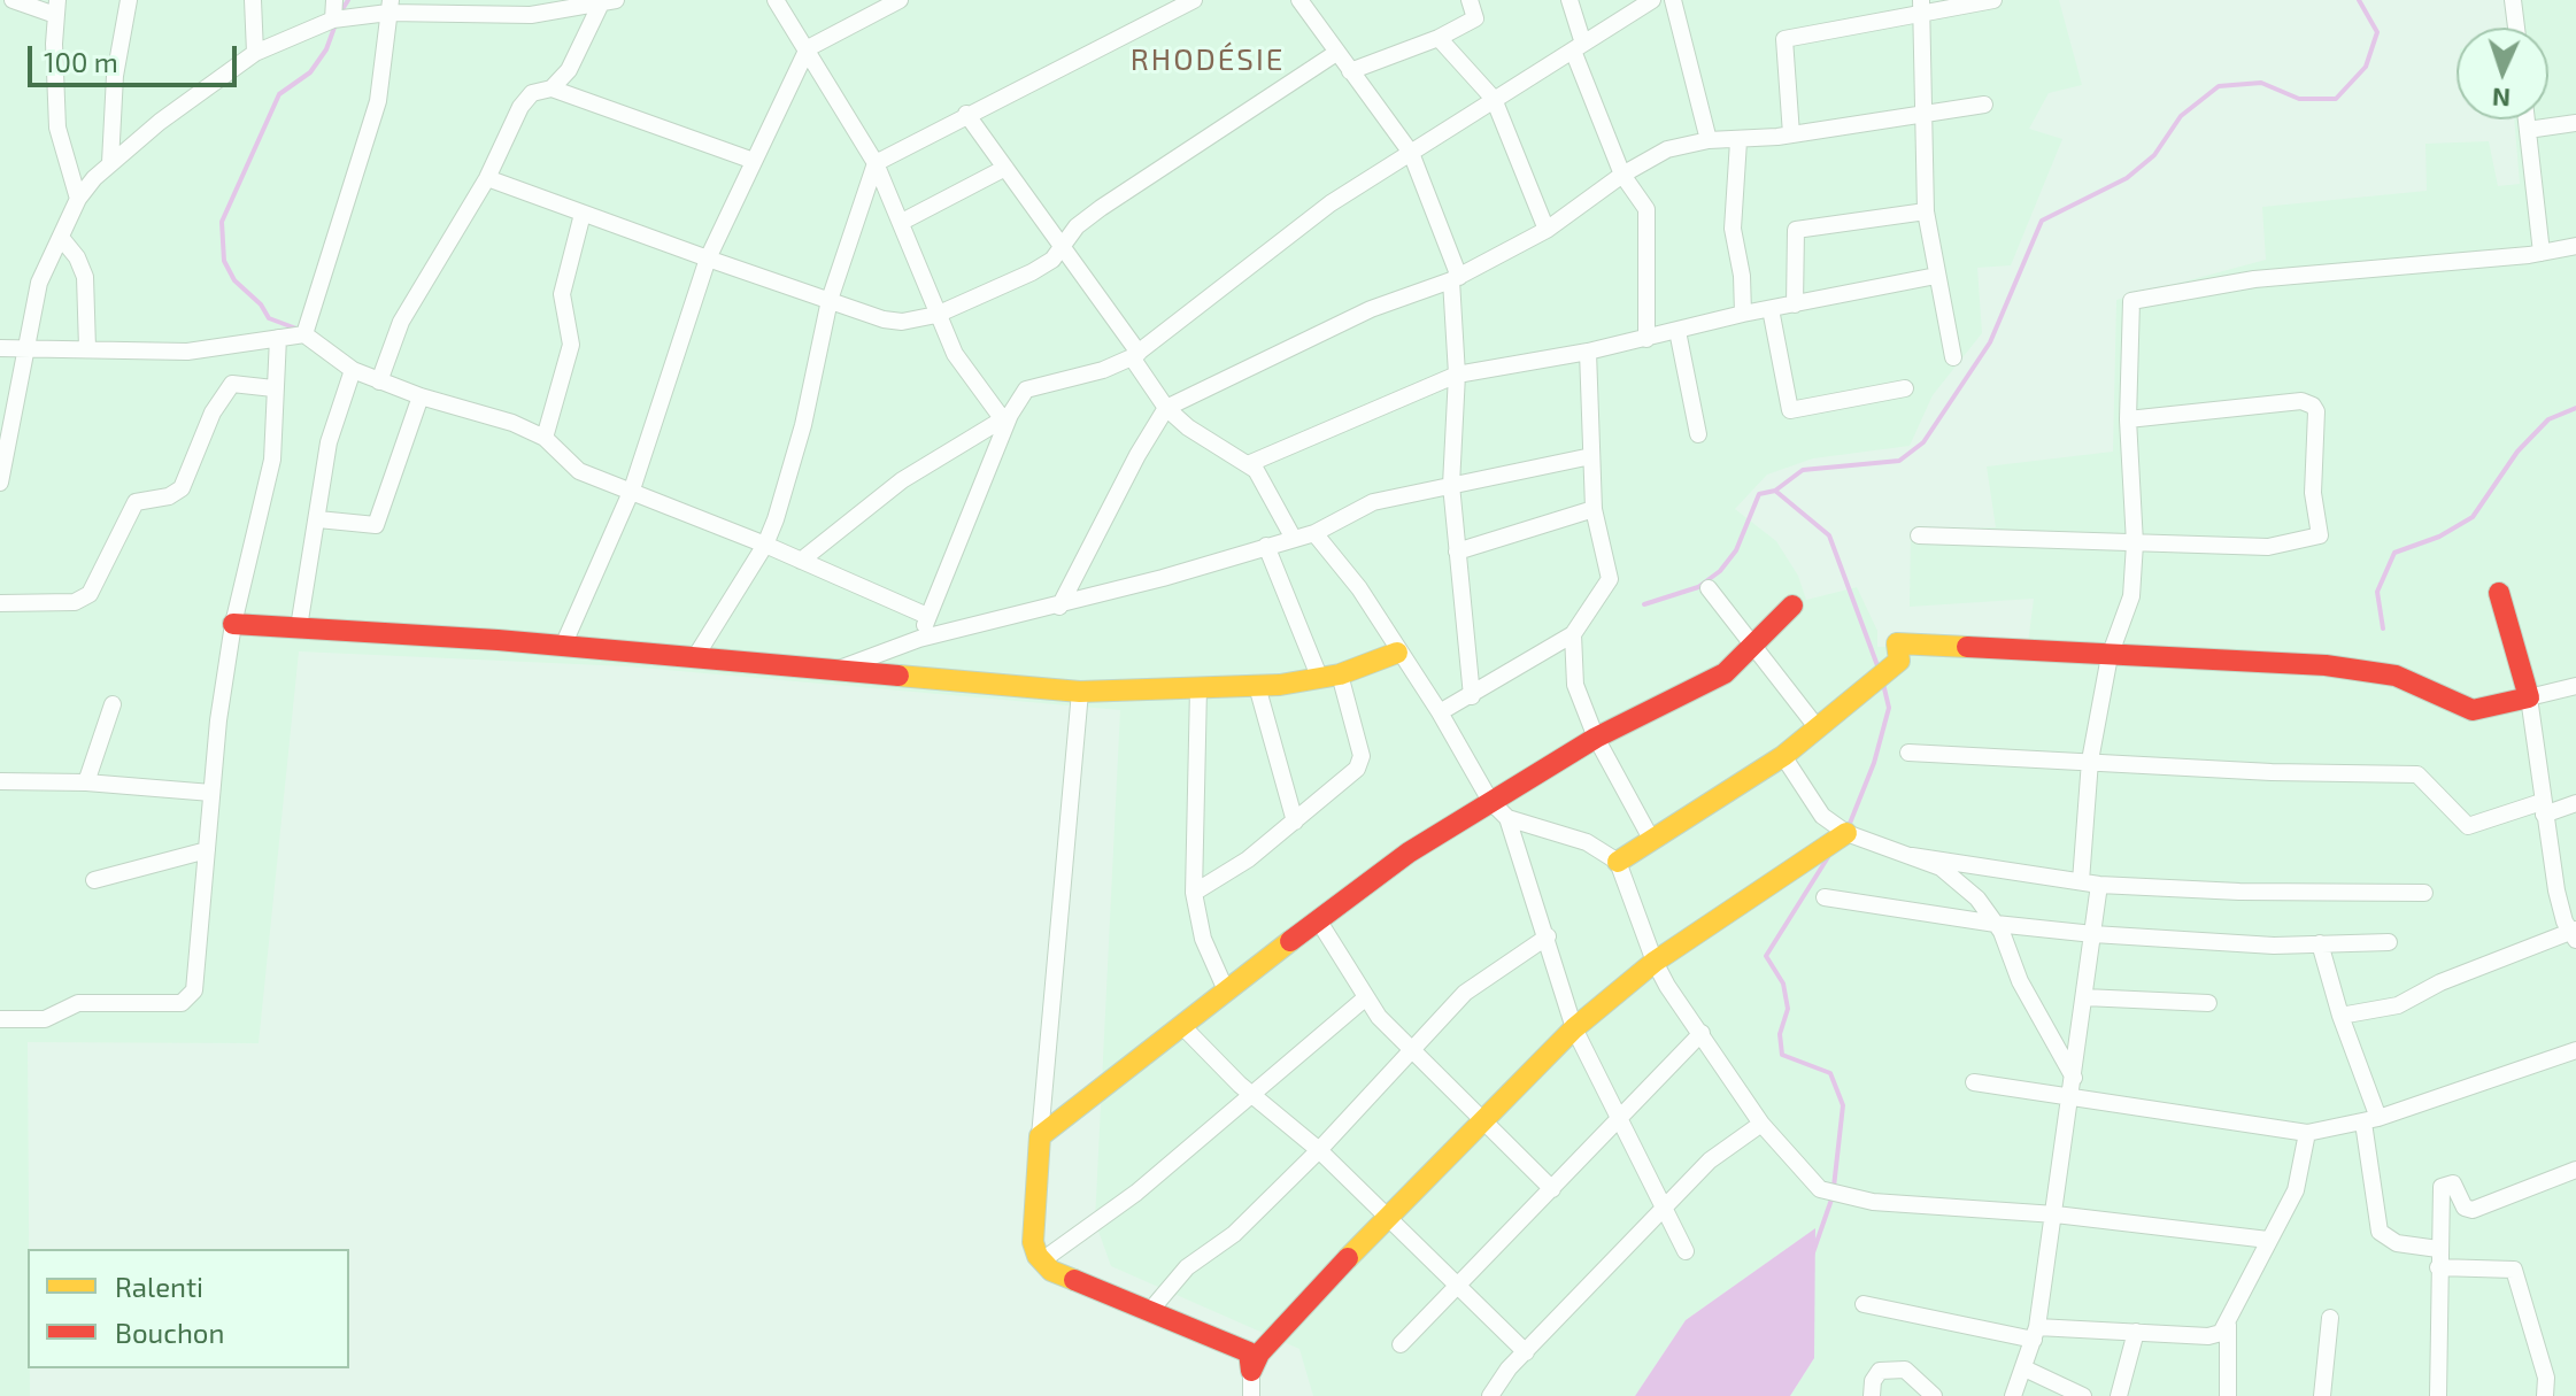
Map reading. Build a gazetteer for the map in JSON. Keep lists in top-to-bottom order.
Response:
{
  "districts": ["RHODÉSIE"],
  "legend": ["Ralenti", "Bouchon"],
  "scale_bar": "100 m",
  "north": "bottom"
}
